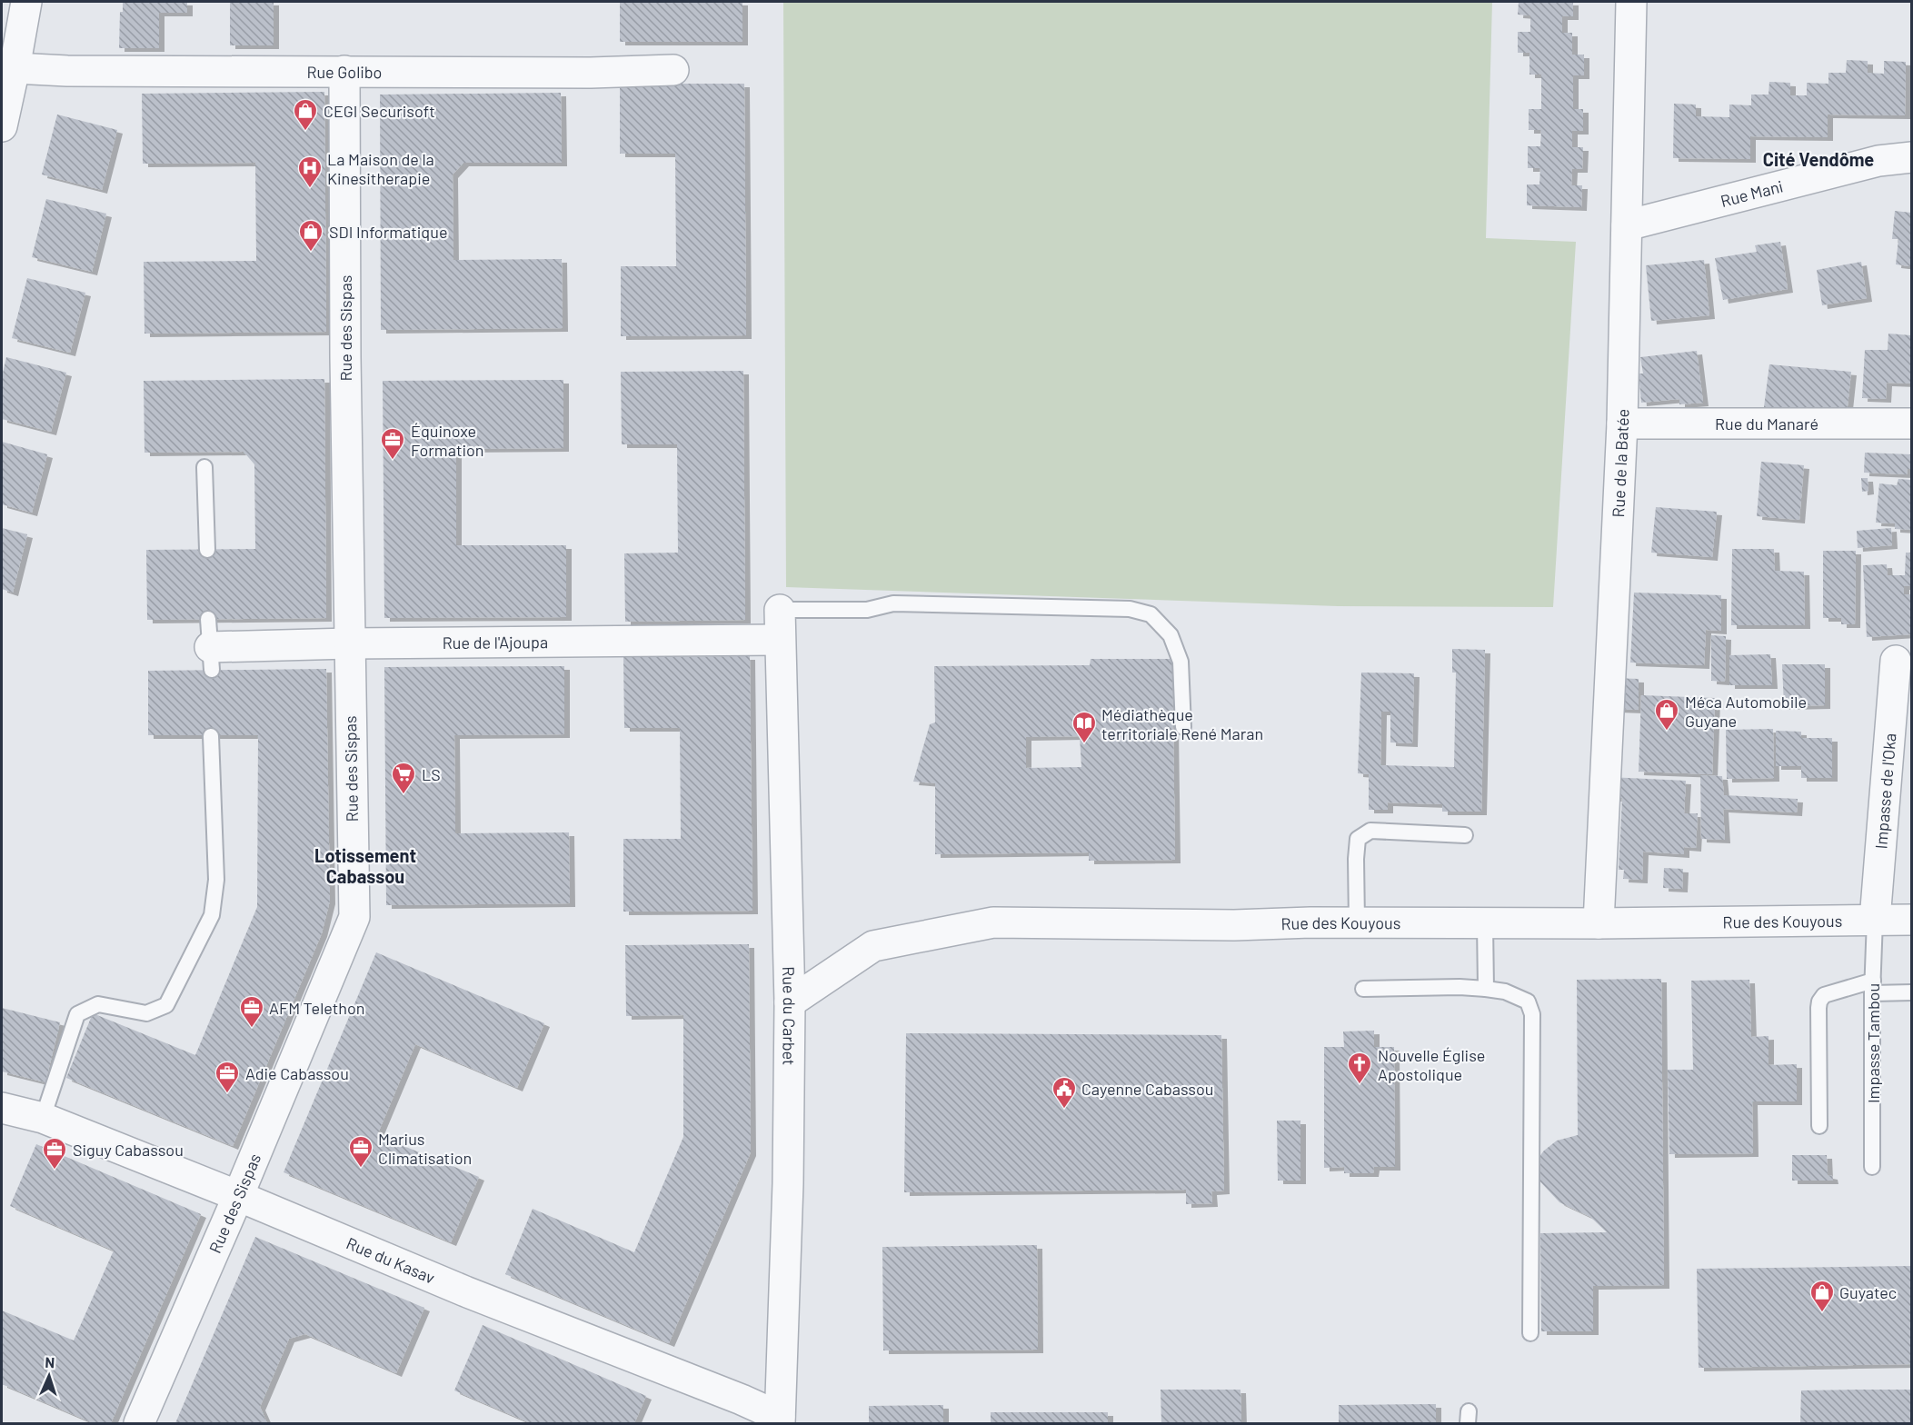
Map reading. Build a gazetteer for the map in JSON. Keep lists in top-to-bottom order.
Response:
{
  "streets": {
    "street": [
      "Rue Golibo",
      "Rue Mani",
      "Rue des Sispas",
      "Rue du Manaré",
      "Rue de la Batée",
      "Rue de l'Ajoupa",
      "Impasse de l'Oka",
      "Rue des Kouyous",
      "Rue du Carbet",
      "Rue du Kasav"
    ],
    "lane": ["Impasse Tambou"]
  },
  "crossings": [
    ["Rue Golibo", "Rue des Sispas"],
    ["Rue Mani", "Rue de la Batée"],
    ["Rue des Sispas", "Rue de l'Ajoupa"],
    ["Rue des Sispas", "Rue du Kasav"],
    ["Rue du Manaré", "Rue de la Batée"],
    ["Rue de la Batée", "Rue des Kouyous"],
    ["Rue de l'Ajoupa", "Rue du Carbet"],
    ["Impasse de l'Oka", "Rue des Kouyous"],
    ["Impasse de l'Oka", "Impasse Tambou"],
    ["Rue des Kouyous", "Rue du Carbet"],
    ["Rue des Kouyous", "Impasse Tambou"],
    ["Rue du Carbet", "Rue du Kasav"]
  ],
  "districts": ["Cité Vendôme", "Lotissement Cabassou"],
  "places": {
    "shop": [
      "CEGI Securisoft",
      "SDI Informatique",
      "Méca Automobile Guyane",
      "Guyatec"
    ],
    "hospital": ["La Maison de la Kinesitherapie"],
    "office": [
      "Équinoxe Formation",
      "AFM Telethon",
      "Adie Cabassou",
      "Marius Climatisation",
      "Siguy Cabassou"
    ],
    "library": ["Médiathèque territoriale René Maran"],
    "supermarket": ["LS"],
    "church": ["Nouvelle Église Apostolique"],
    "public building": ["Cayenne Cabassou"]
  },
  "north": "top"
}
